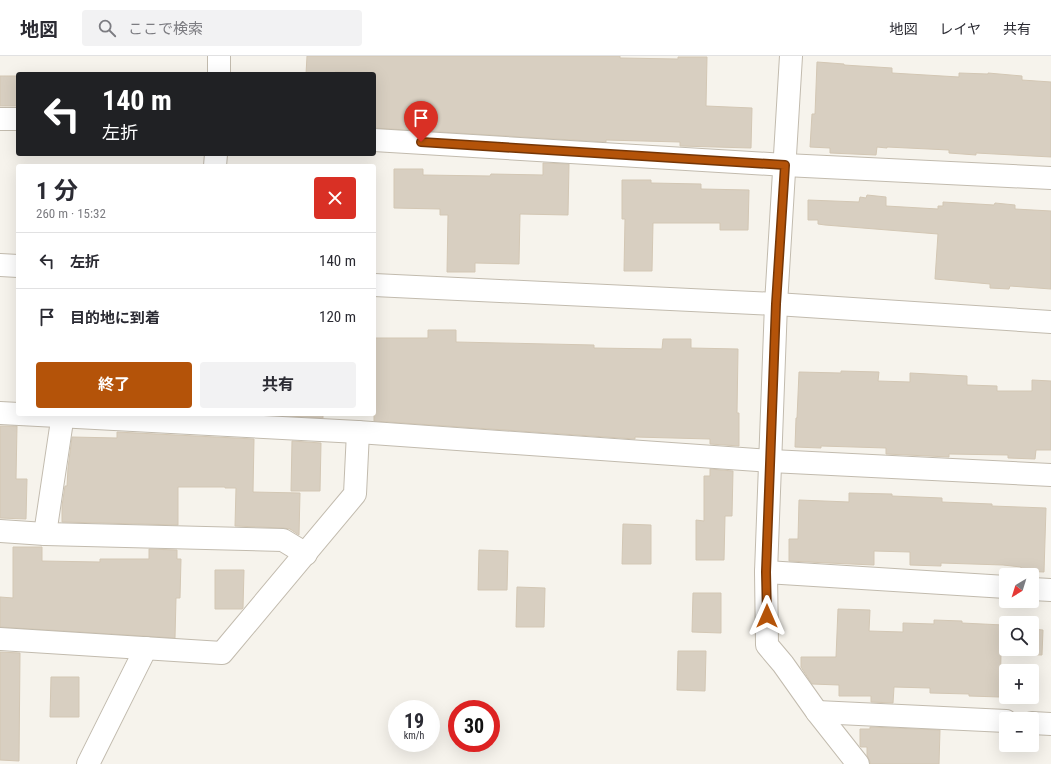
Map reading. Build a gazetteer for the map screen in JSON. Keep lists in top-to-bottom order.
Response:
{
  "north": "bottom left",
  "page": {
    "header": "地図",
    "search": "ここで検索",
    "nav": ["地図", "レイヤ", "共有"],
    "turn": ["140 m", "左折"],
    "heading": ["1 分", "260 m · 15:32"],
    "list": [
      {
        "name": "左折",
        "value": "140 m"
      },
      {
        "name": "目的地に到着",
        "value": "120 m"
      }
    ],
    "buttons": ["終了", "共有"],
    "map_buttons": ["+", "−"],
    "speed": "19 km/h",
    "limit": "30"
  }
}
